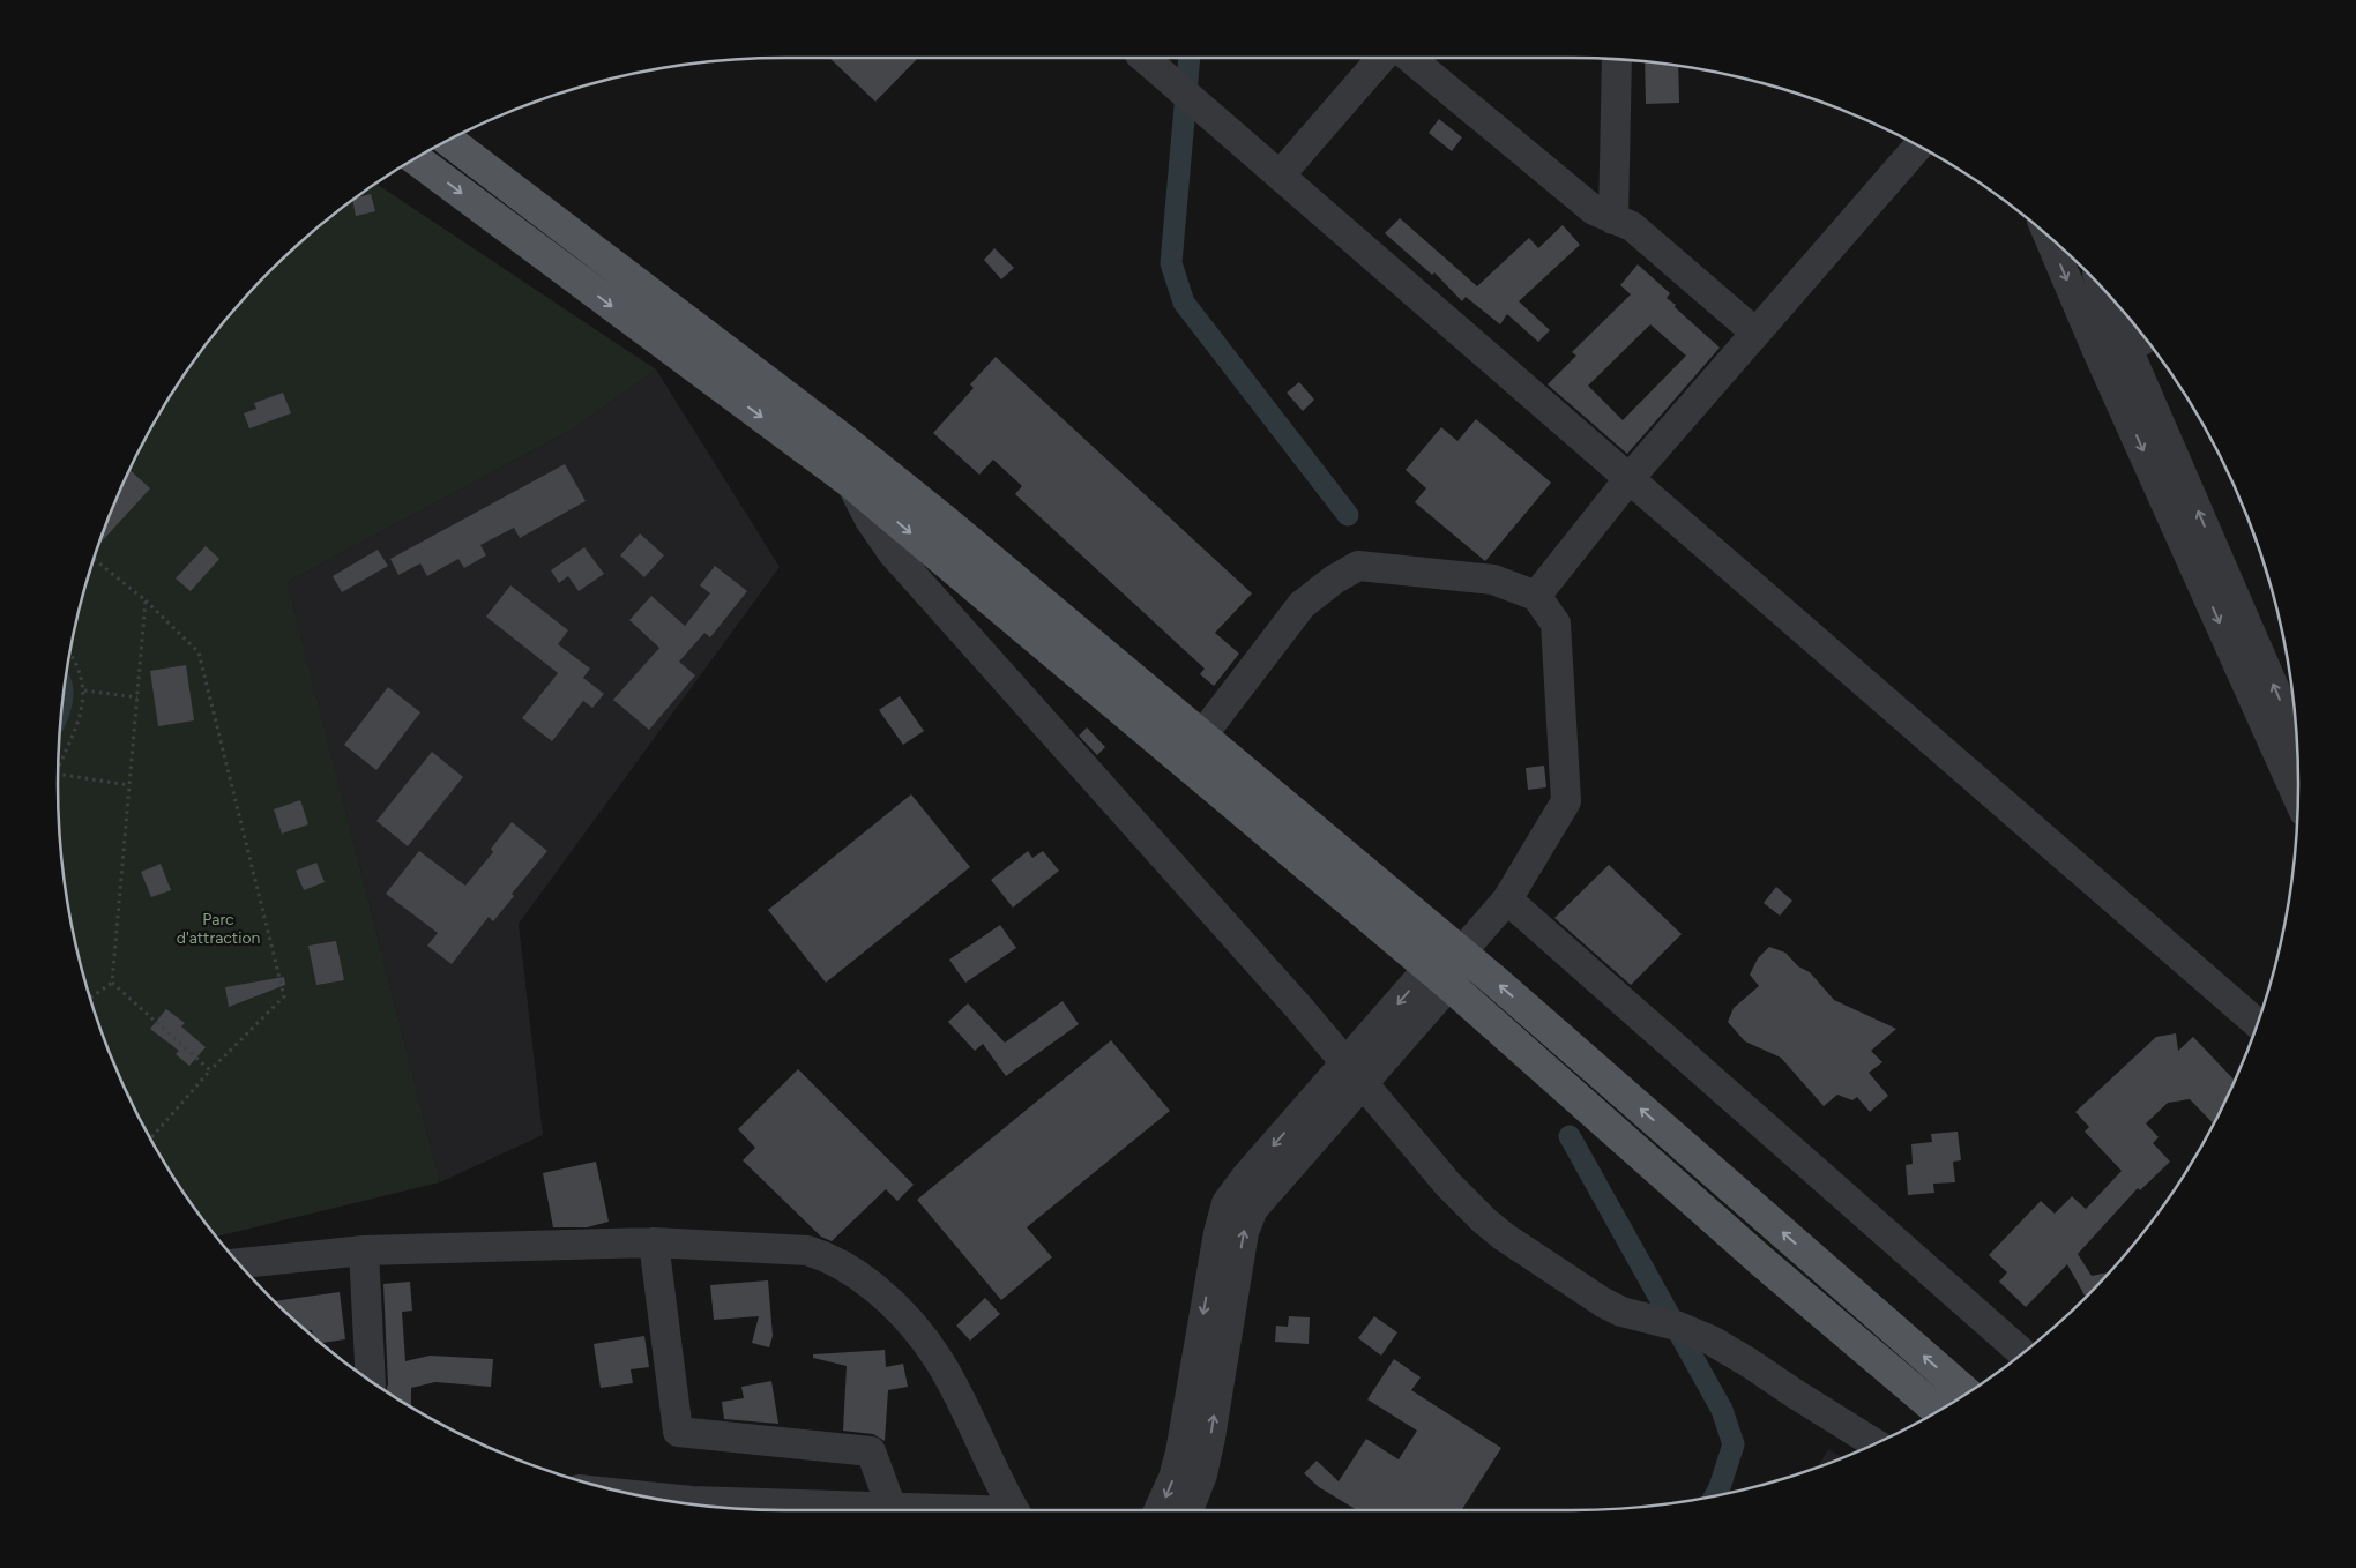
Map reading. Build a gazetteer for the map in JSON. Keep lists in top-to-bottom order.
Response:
{
  "parks": ["Parc d'attraction"]
}
